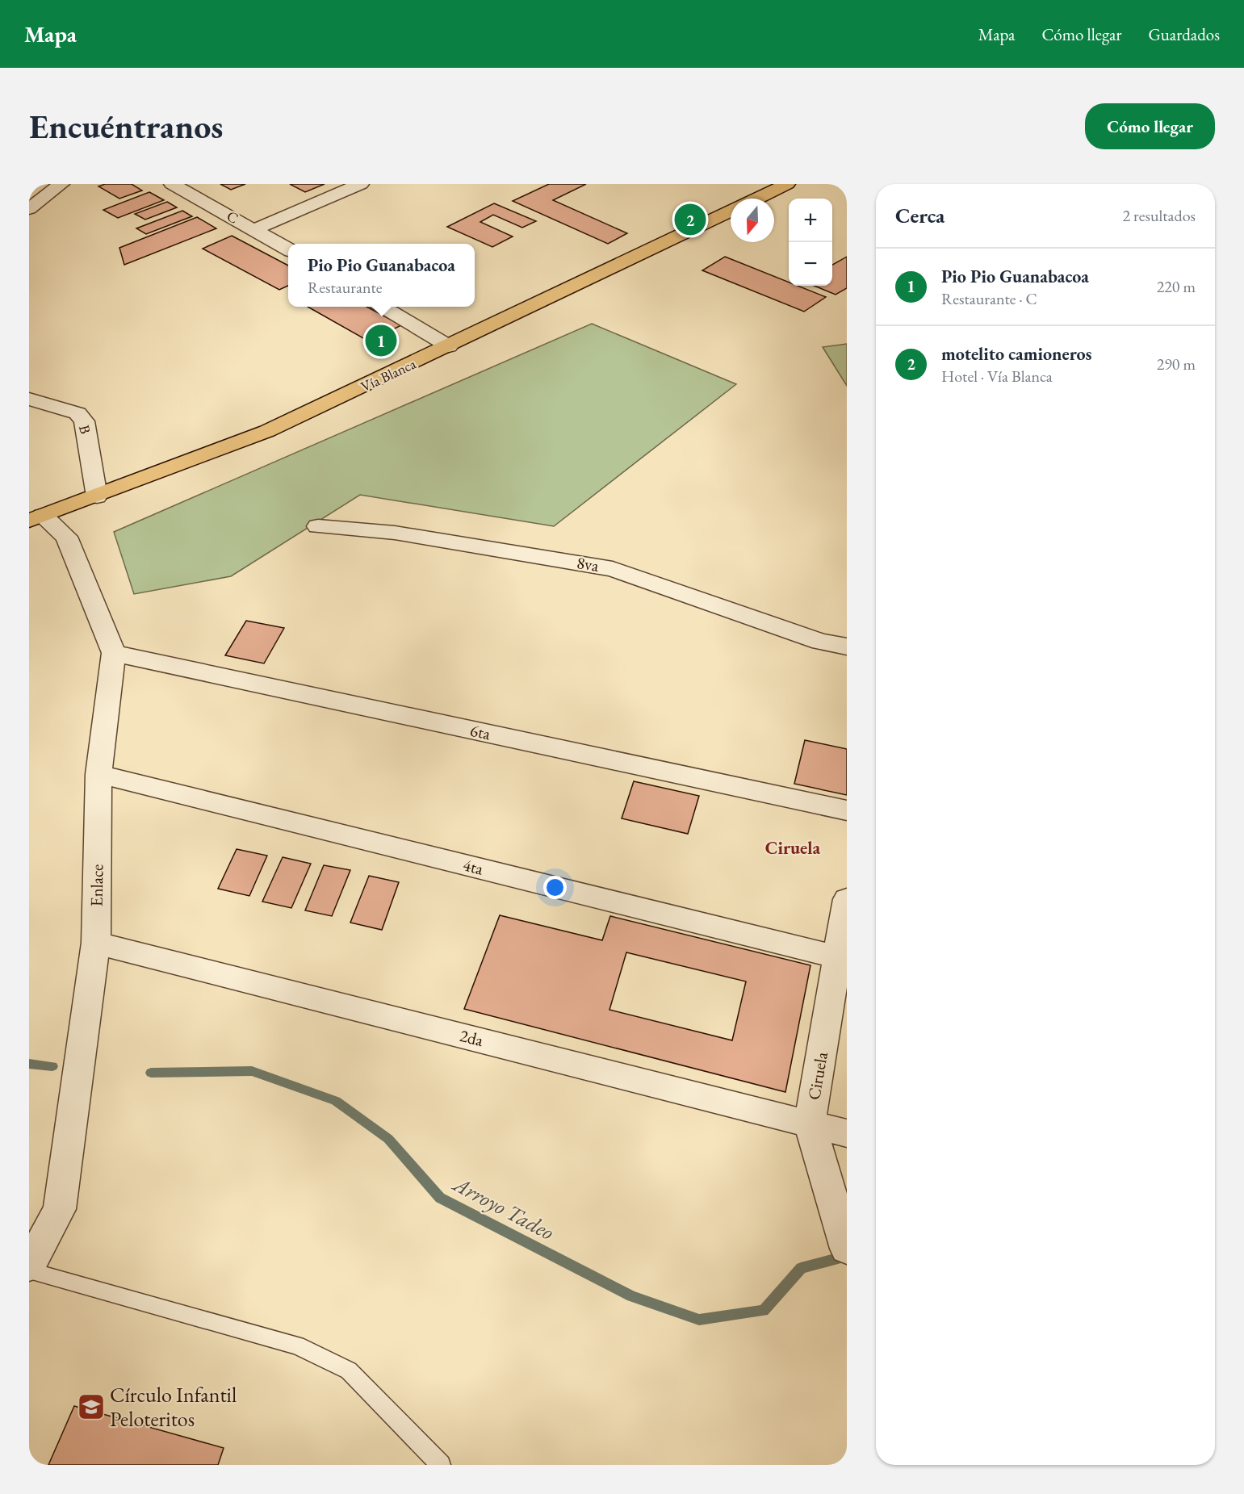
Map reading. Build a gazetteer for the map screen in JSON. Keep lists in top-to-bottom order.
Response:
{
  "streets": {
    "main road": ["Vía Blanca"],
    "street": [
      "C",
      "B",
      "8va",
      "6ta",
      "4ta",
      "Enlace",
      "2da",
      "Ciruela"
    ]
  },
  "crossings": [
    ["Vía Blanca", "B"],
    ["Vía Blanca", "Enlace"],
    ["6ta", "Enlace"],
    ["4ta", "Enlace"],
    ["4ta", "Ciruela"],
    ["Enlace", "2da"],
    ["2da", "Ciruela"]
  ],
  "districts": ["Ciruela"],
  "water": ["Arroyo Tadeo"],
  "places": {
    "school or university": ["Círculo Infantil Peloteritos"]
  },
  "north": "bottom",
  "page": {
    "header": "Mapa",
    "nav": ["Mapa", "Cómo llegar", "Guardados"],
    "buttons": "Cómo llegar",
    "title": "Encuéntranos",
    "heading": ["Cerca", "2 resultados"],
    "map_buttons": ["+", "−"],
    "pins": ["2", "1"],
    "popup": ["Pio Pio Guanabacoa", "Restaurante"],
    "list": [
      {
        "mark": "1",
        "name": "Pio Pio Guanabacoa",
        "note": "Restaurante · C",
        "value": "220 m"
      },
      {
        "mark": "2",
        "name": "motelito camioneros",
        "note": "Hotel · Vía Blanca",
        "value": "290 m"
      }
    ]
  }
}
